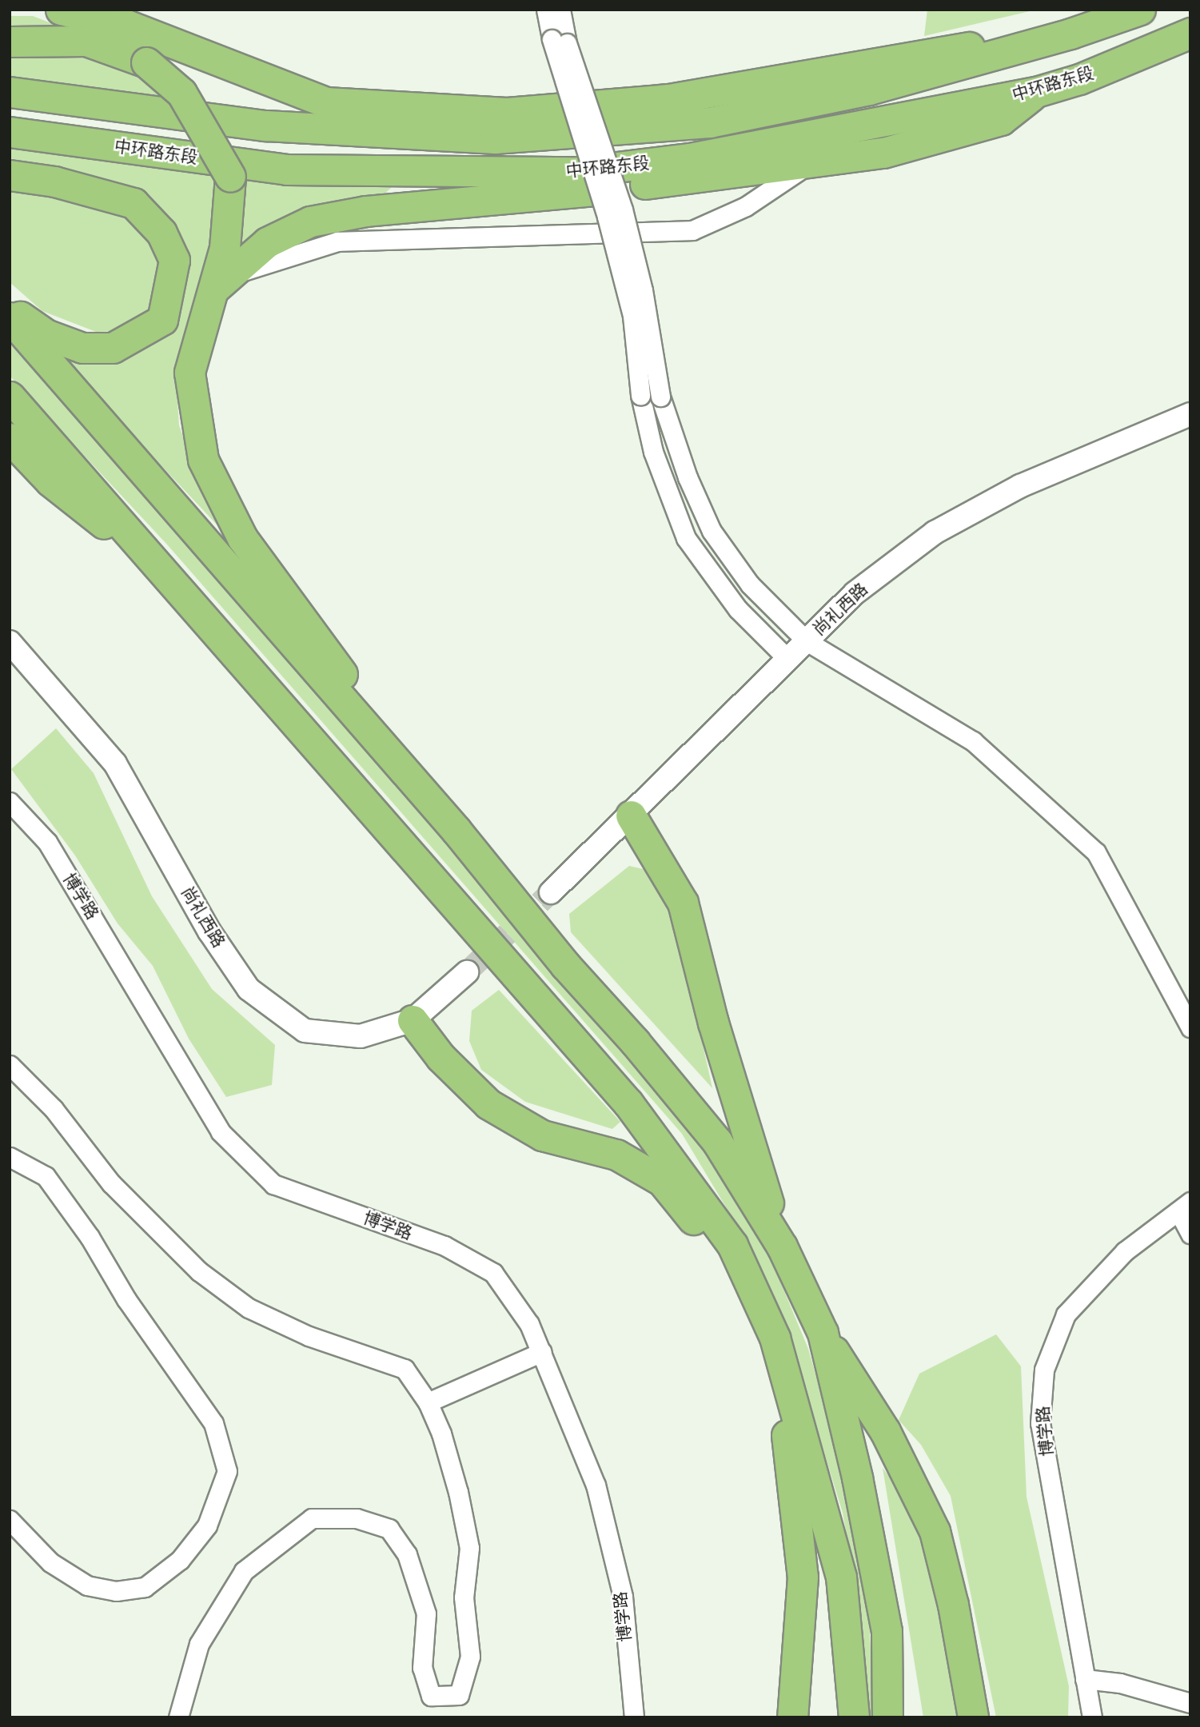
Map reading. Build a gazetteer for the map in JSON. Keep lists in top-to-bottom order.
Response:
{
  "streets": {
    "highway": ["中环路东段"],
    "street": ["尚礼西路", "博学路"]
  }
}
